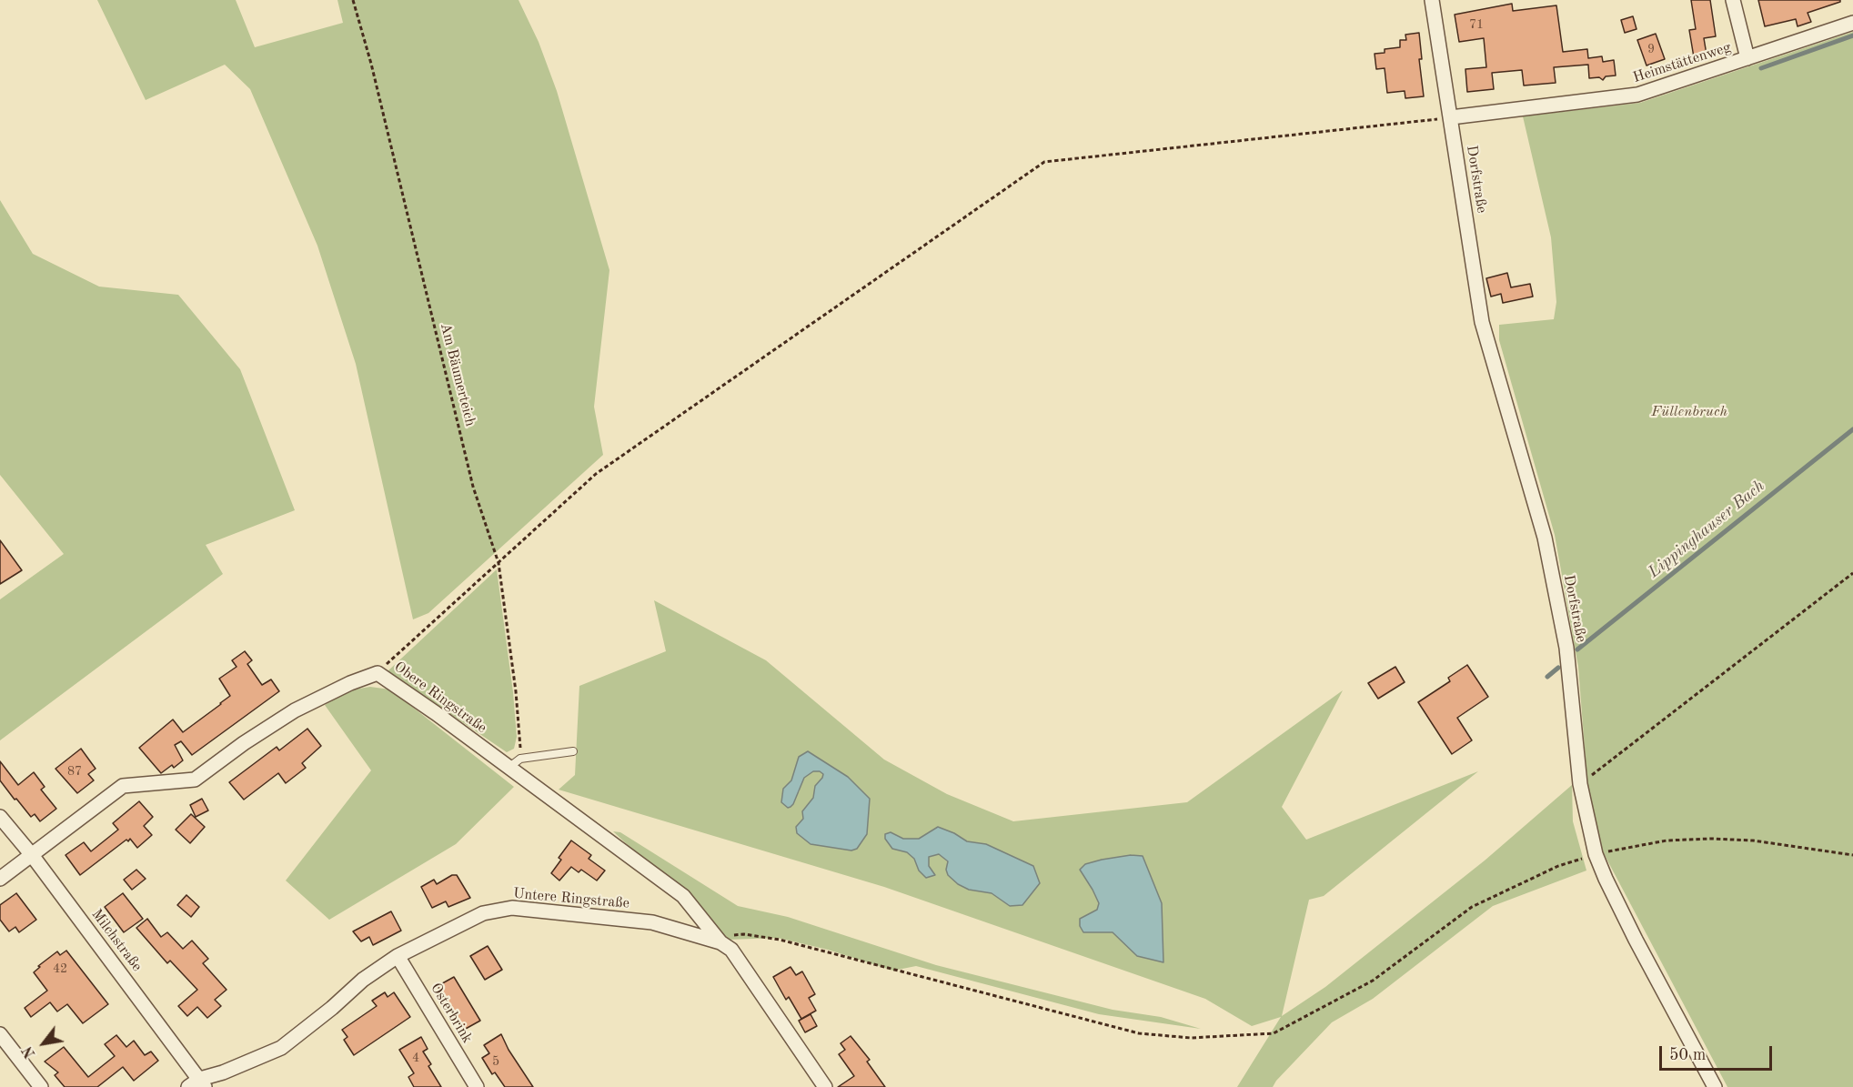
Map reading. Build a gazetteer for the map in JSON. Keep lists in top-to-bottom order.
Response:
{
  "streets": {
    "street": [
      "Heimstättenweg",
      "Dorfstraße",
      "Obere Ringstraße",
      "Untere Ringstraße",
      "Milchstraße",
      "Osterbrink"
    ],
    "path": ["Am Bäumerteich"]
  },
  "crossings": [
    ["Heimstättenweg", "Dorfstraße"],
    ["Obere Ringstraße", "Untere Ringstraße"],
    ["Obere Ringstraße", "Milchstraße"],
    ["Untere Ringstraße", "Milchstraße"],
    ["Untere Ringstraße", "Osterbrink"]
  ],
  "water": ["Lippinghauser Bach"],
  "parks": ["Füllenbruch"],
  "house_numbers": [
    "71",
    "9",
    "87",
    "42",
    "4",
    "5"
  ],
  "scale_bar": "50 m",
  "north": "bottom left"
}
